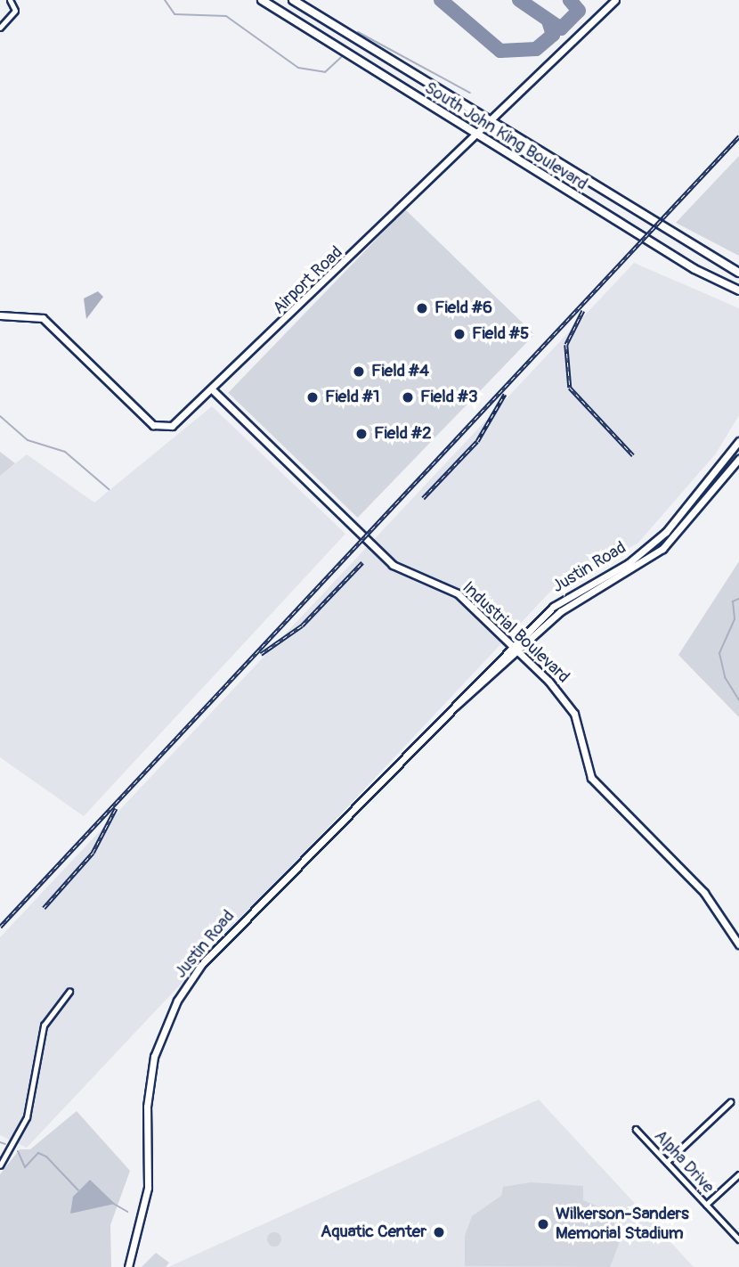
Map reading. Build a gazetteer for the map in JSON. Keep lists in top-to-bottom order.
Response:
{
  "streets": {
    "main road": ["South John King Boulevard"],
    "street": [
      "Airport Road",
      "Justin Road",
      "Industrial Boulevard",
      "Alpha Drive"
    ]
  },
  "crossings": [
    ["South John King Boulevard", "Airport Road"],
    ["Airport Road", "Industrial Boulevard"],
    ["Justin Road", "Industrial Boulevard"]
  ],
  "places": [
    "Field #6",
    "Field #5",
    "Field #4",
    "Field #1",
    "Field #3",
    "Field #2",
    "Wilkerson-Sanders Memorial Stadium",
    "Aquatic Center"
  ]
}
